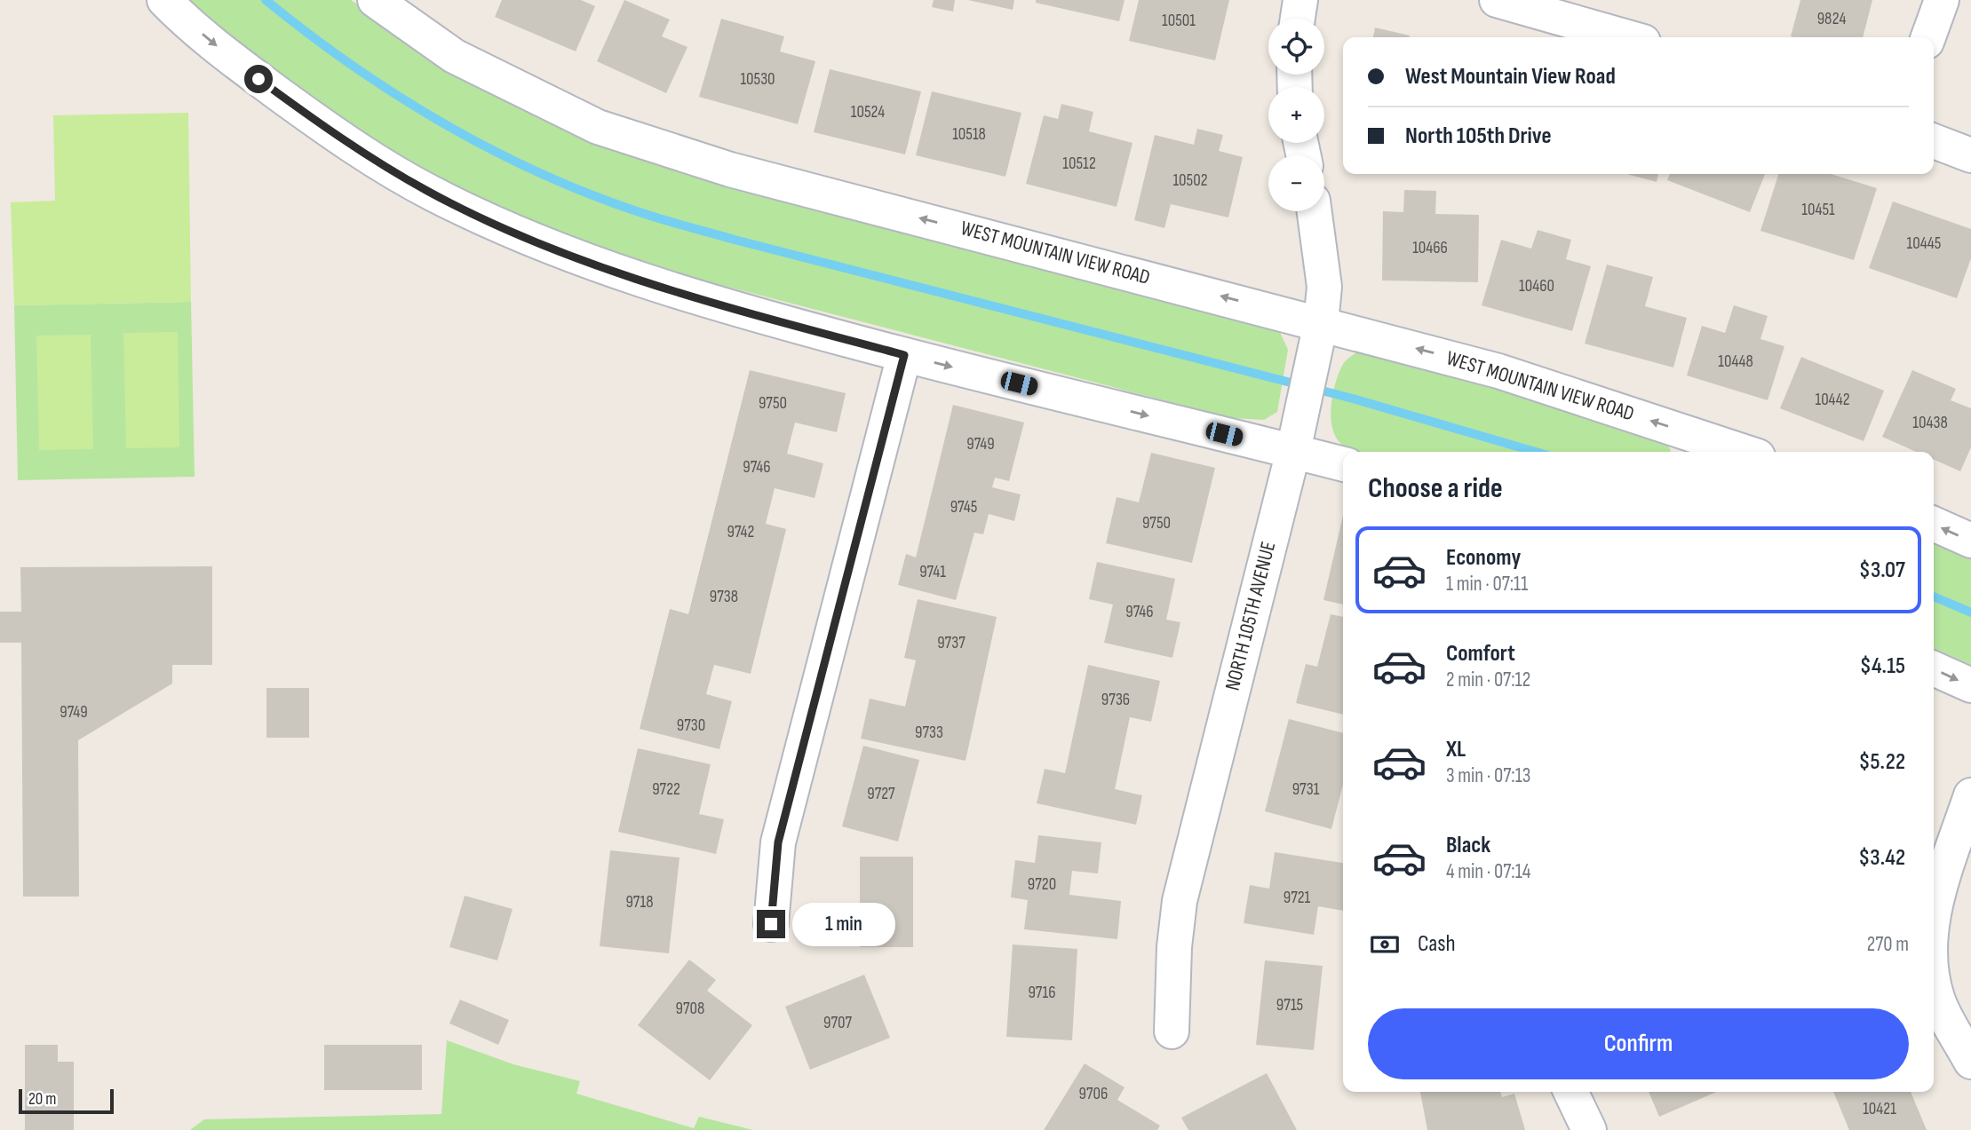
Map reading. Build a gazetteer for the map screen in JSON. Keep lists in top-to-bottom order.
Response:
{
  "streets": {
    "street": ["WEST MOUNTAIN VIEW ROAD", "NORTH 105TH AVENUE"]
  },
  "crossings": [
    ["WEST MOUNTAIN VIEW ROAD", "NORTH 105TH AVENUE"]
  ],
  "house_numbers": [
    "9824",
    "10501",
    "10530",
    "10524",
    "10518",
    "10512",
    "10502",
    "10451",
    "10445",
    "10466",
    "10460",
    "10448",
    "10442",
    "9750",
    "10438",
    "9749",
    "9746",
    "9745",
    "9750",
    "9742",
    "9741",
    "9738",
    "9746",
    "9737",
    "9736",
    "9749",
    "9730",
    "9733",
    "9722",
    "9731",
    "9727",
    "9720",
    "9721",
    "9718",
    "9716",
    "9715",
    "9708",
    "9707",
    "9706",
    "10421"
  ],
  "scale_bar": "20 m",
  "page": {
    "map_buttons": ["+", "−"],
    "banner": ["West Mountain View Road", "North 105th Drive"],
    "heading": "Choose a ride",
    "list": [
      {
        "name": "Economy",
        "note": "1 min · 07:11",
        "value": "$3.07"
      },
      {
        "name": "Comfort",
        "note": "2 min · 07:12",
        "value": "$4.15"
      },
      {
        "name": "XL",
        "note": "3 min · 07:13",
        "value": "$5.22"
      },
      {
        "name": "Black",
        "note": "4 min · 07:14",
        "value": "$3.42"
      }
    ],
    "bubble": "1 min",
    "pay": ["Cash", "270 m"],
    "buttons": "Confirm",
    "scale": "20 m"
  }
}
